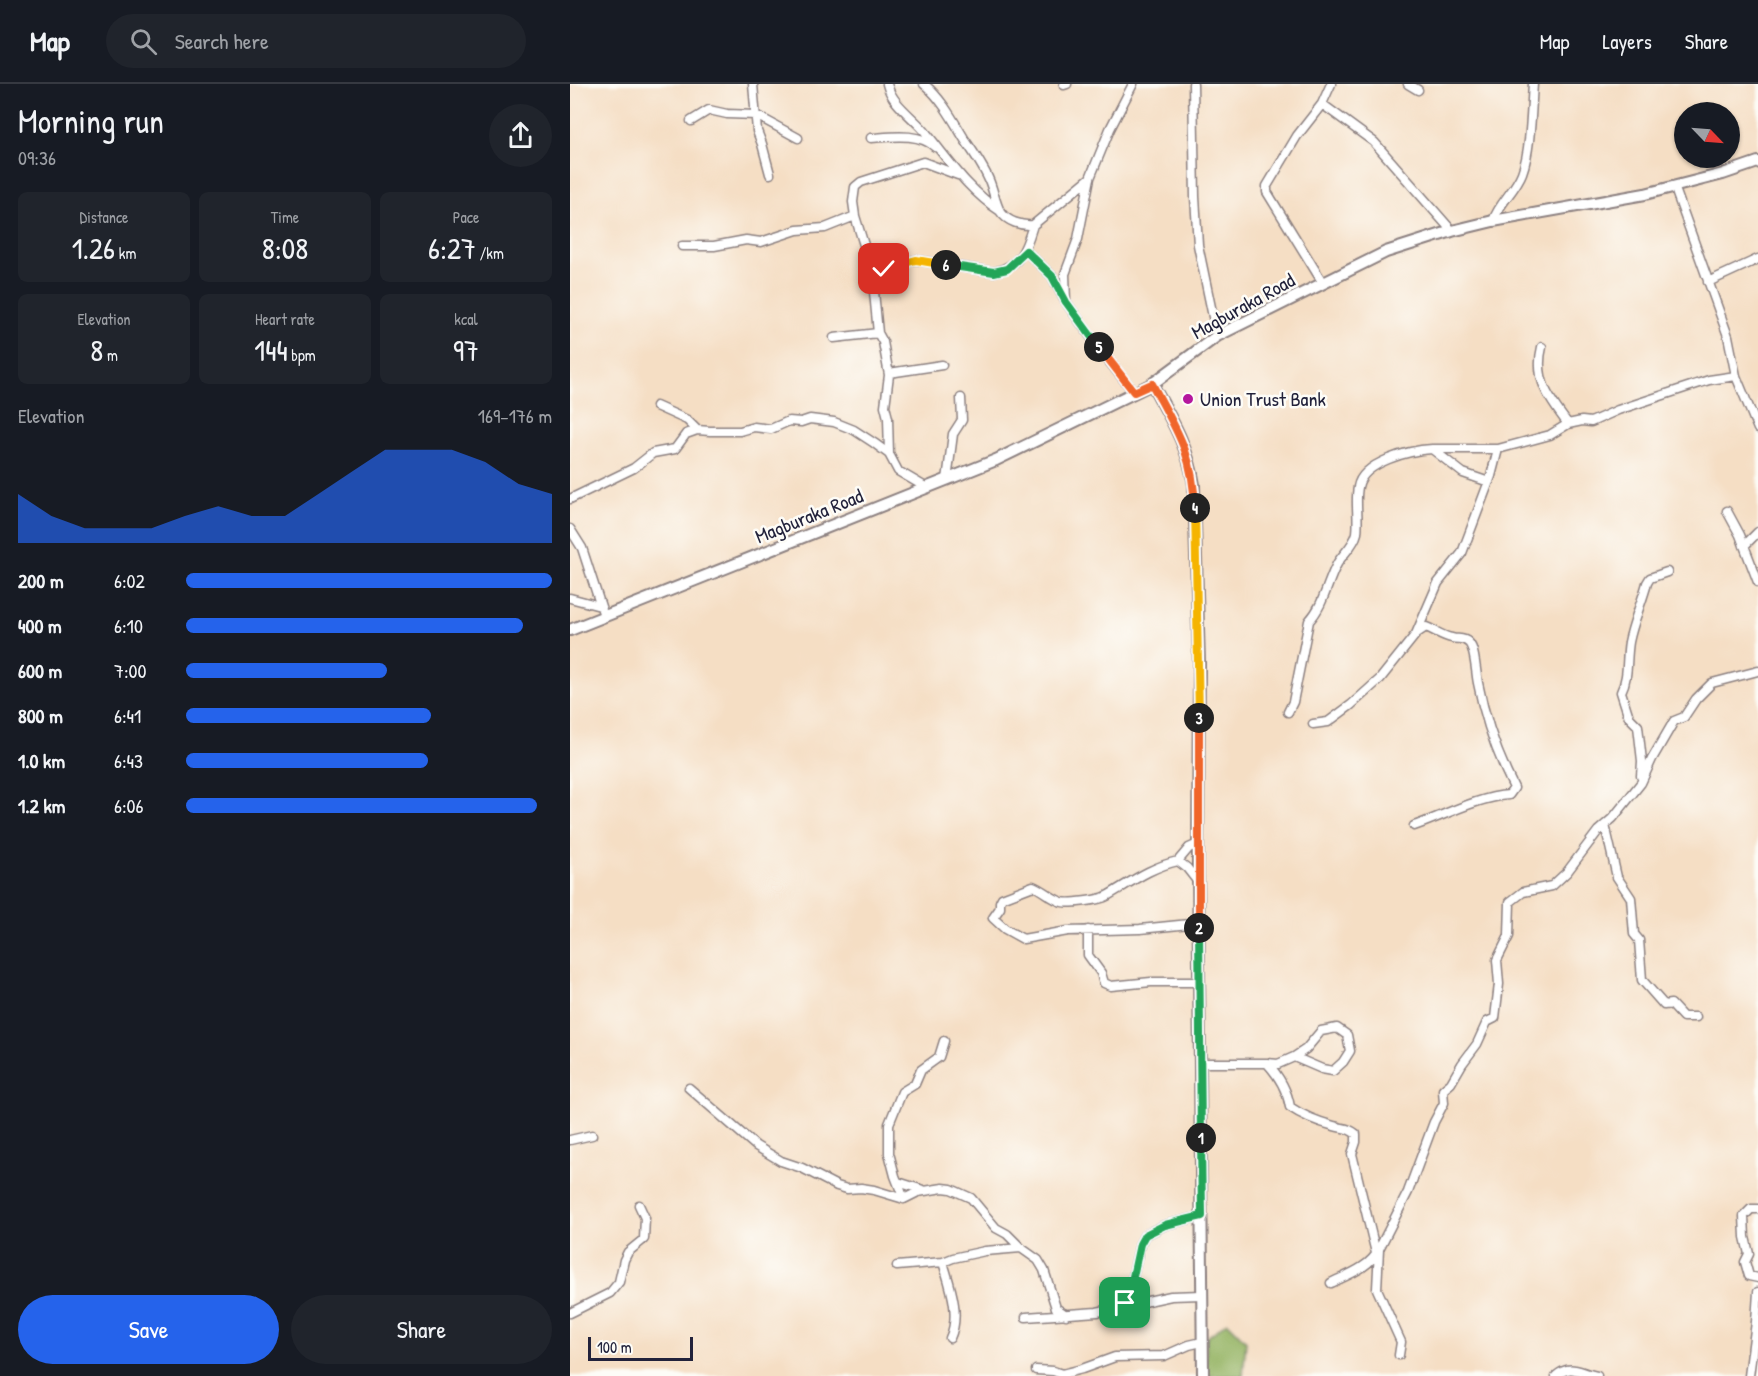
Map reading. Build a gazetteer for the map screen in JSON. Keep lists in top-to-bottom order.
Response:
{
  "streets": {
    "main road": ["Magburaka Road"]
  },
  "places": ["Union Trust Bank"],
  "scale_bar": "100 m",
  "north": "bottom right",
  "page": {
    "header": "Map",
    "search": "Search here",
    "nav": ["Map", "Layers", "Share"],
    "heading": ["Morning run", "09:36"],
    "stats": [
      ["Distance", "1.26 km"],
      ["Time", "8:08"],
      ["Pace", "6:27 /km"],
      ["Elevation", "8 m"],
      ["Heart rate", "144 bpm"],
      ["kcal", "97"]
    ],
    "pins": [
      "6",
      "5",
      "4",
      "3",
      "2",
      "1"
    ],
    "chart": ["Elevation", "169–176 m"],
    "list": [
      {
        "name": "200 m",
        "note": "6:02"
      },
      {
        "name": "400 m",
        "note": "6:10"
      },
      {
        "name": "600 m",
        "note": "7:00"
      },
      {
        "name": "800 m",
        "note": "6:41"
      },
      {
        "name": "1.0 km",
        "note": "6:43"
      },
      {
        "name": "1.2 km",
        "note": "6:06"
      }
    ],
    "buttons": ["Save", "Share"],
    "scale": "100 m"
  }
}
